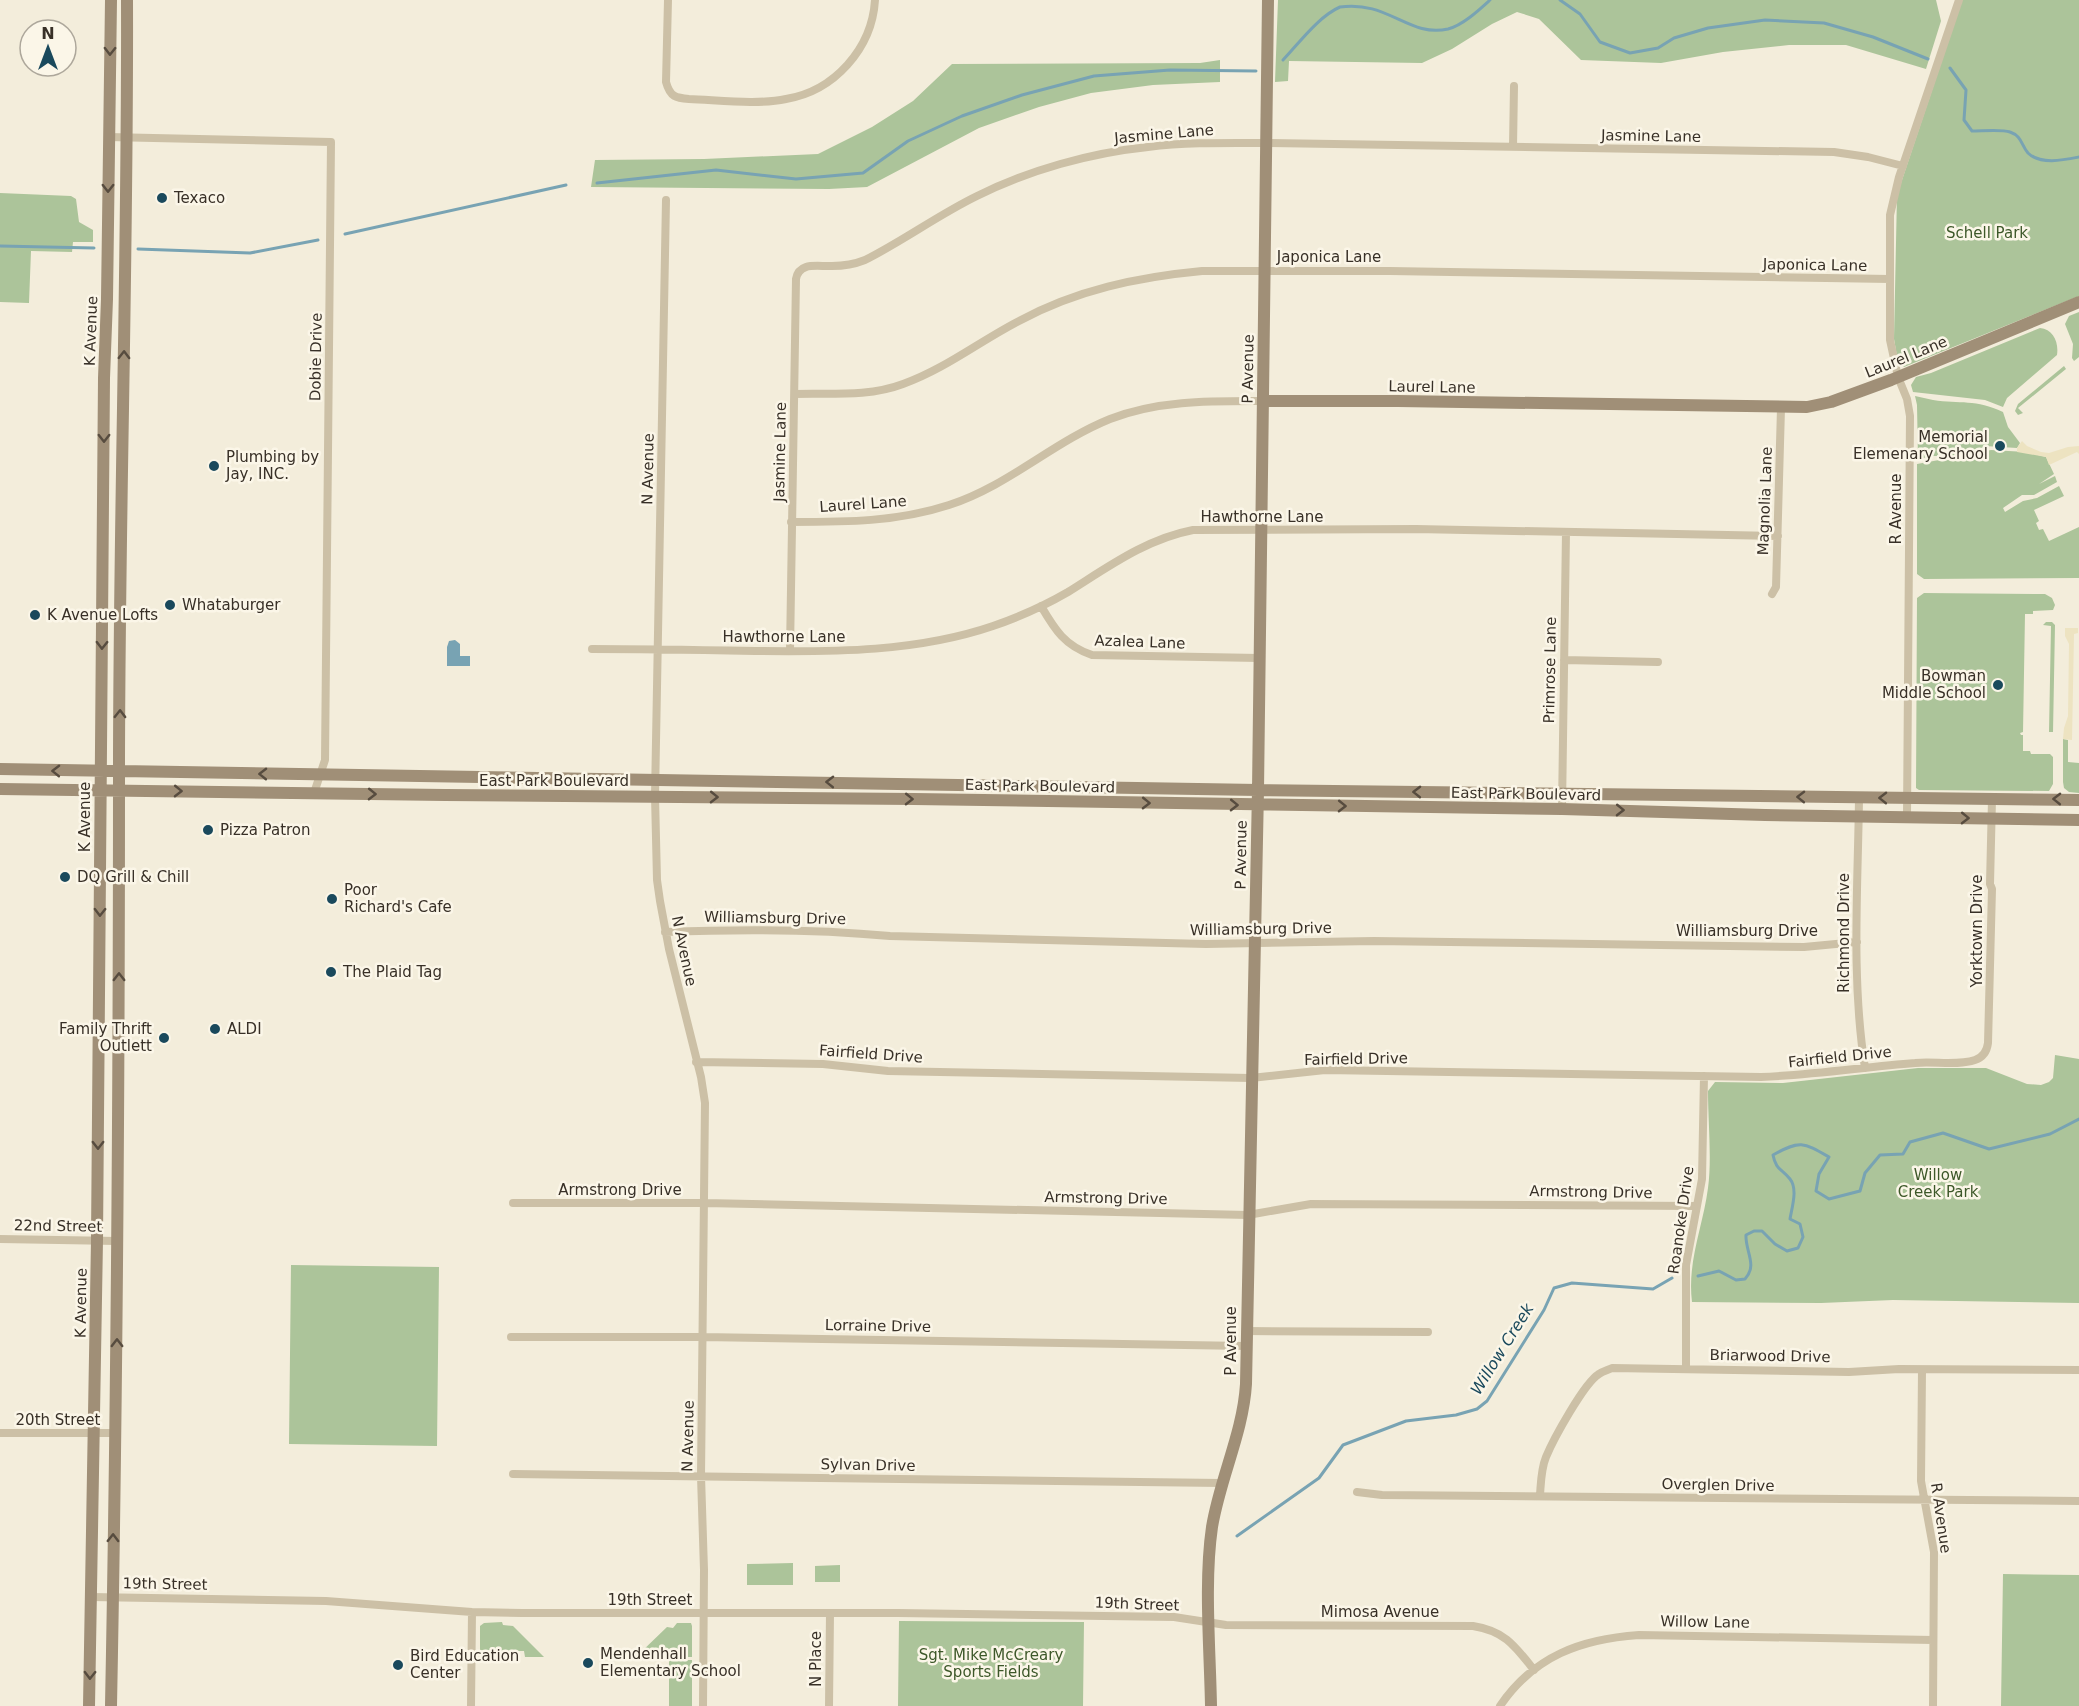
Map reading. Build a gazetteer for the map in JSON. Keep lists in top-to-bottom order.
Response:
{
  "streets": {
    "main road": [
      "K Avenue",
      "Laurel Lane",
      "P Avenue",
      "East Park Boulevard"
    ],
    "street": [
      "Jasmine Lane",
      "Japonica Lane",
      "Dobie Drive",
      "N Avenue",
      "Magnolia Lane",
      "R Avenue",
      "Hawthorne Lane",
      "Azalea Lane",
      "Primrose Lane",
      "Williamsburg Drive",
      "Yorktown Drive",
      "Richmond Drive",
      "Fairfield Drive",
      "Armstrong Drive",
      "Roanoke Drive",
      "22nd Street",
      "Lorraine Drive",
      "Briarwood Drive",
      "20th Street",
      "Sylvan Drive",
      "Overglen Drive",
      "19th Street",
      "Mimosa Avenue",
      "Willow Lane",
      "N Place"
    ]
  },
  "crossings": [
    ["Jasmine Lane", "Japonica Lane"],
    ["Jasmine Lane", "Laurel Lane"],
    ["Jasmine Lane", "P Avenue"],
    ["Jasmine Lane", "R Avenue"],
    ["Jasmine Lane", "Hawthorne Lane"],
    ["Japonica Lane", "P Avenue"],
    ["Japonica Lane", "R Avenue"],
    ["K Avenue", "Dobie Drive"],
    ["K Avenue", "East Park Boulevard"],
    ["K Avenue", "22nd Street"],
    ["K Avenue", "20th Street"],
    ["K Avenue", "19th Street"],
    ["Dobie Drive", "East Park Boulevard"],
    ["Laurel Lane", "P Avenue"],
    ["Laurel Lane", "Magnolia Lane"],
    ["Laurel Lane", "R Avenue"],
    ["P Avenue", "Hawthorne Lane"],
    ["P Avenue", "Azalea Lane"],
    ["P Avenue", "East Park Boulevard"],
    ["P Avenue", "Williamsburg Drive"],
    ["P Avenue", "Fairfield Drive"],
    ["P Avenue", "Armstrong Drive"],
    ["P Avenue", "Lorraine Drive"],
    ["P Avenue", "Sylvan Drive"],
    ["P Avenue", "19th Street"],
    ["P Avenue", "Mimosa Avenue"],
    ["N Avenue", "Hawthorne Lane"],
    ["N Avenue", "East Park Boulevard"],
    ["N Avenue", "Williamsburg Drive"],
    ["N Avenue", "Fairfield Drive"],
    ["N Avenue", "Armstrong Drive"],
    ["N Avenue", "Lorraine Drive"],
    ["N Avenue", "Sylvan Drive"],
    ["N Avenue", "19th Street"],
    ["Magnolia Lane", "Hawthorne Lane"],
    ["R Avenue", "East Park Boulevard"],
    ["R Avenue", "Briarwood Drive"],
    ["R Avenue", "Overglen Drive"],
    ["R Avenue", "Willow Lane"],
    ["Hawthorne Lane", "Azalea Lane"],
    ["Hawthorne Lane", "Primrose Lane"],
    ["Primrose Lane", "East Park Boulevard"],
    ["East Park Boulevard", "Yorktown Drive"],
    ["East Park Boulevard", "Richmond Drive"],
    ["Williamsburg Drive", "Richmond Drive"],
    ["Yorktown Drive", "Fairfield Drive"],
    ["Richmond Drive", "Fairfield Drive"],
    ["Fairfield Drive", "Roanoke Drive"],
    ["Armstrong Drive", "Roanoke Drive"],
    ["Roanoke Drive", "Briarwood Drive"],
    ["Briarwood Drive", "Overglen Drive"],
    ["19th Street", "Mimosa Avenue"],
    ["19th Street", "N Place"],
    ["Mimosa Avenue", "Willow Lane"]
  ],
  "water": ["Willow Creek"],
  "parks": ["Schell Park", "Willow Creek Park", "Sgt. Mike McCreary Sports Fields"],
  "places": [
    "Texaco",
    "Memorial Elemenary School",
    "Plumbing by Jay, INC.",
    "Whataburger",
    "K Avenue Lofts",
    "Bowman Middle School",
    "Pizza Patron",
    "DQ Grill & Chill",
    "Poor Richard's Cafe",
    "The Plaid Tag",
    "ALDI",
    "Family Thrift Outlett",
    "Mendenhall Elementary School",
    "Bird Education Center"
  ],
  "north": "top"
}
